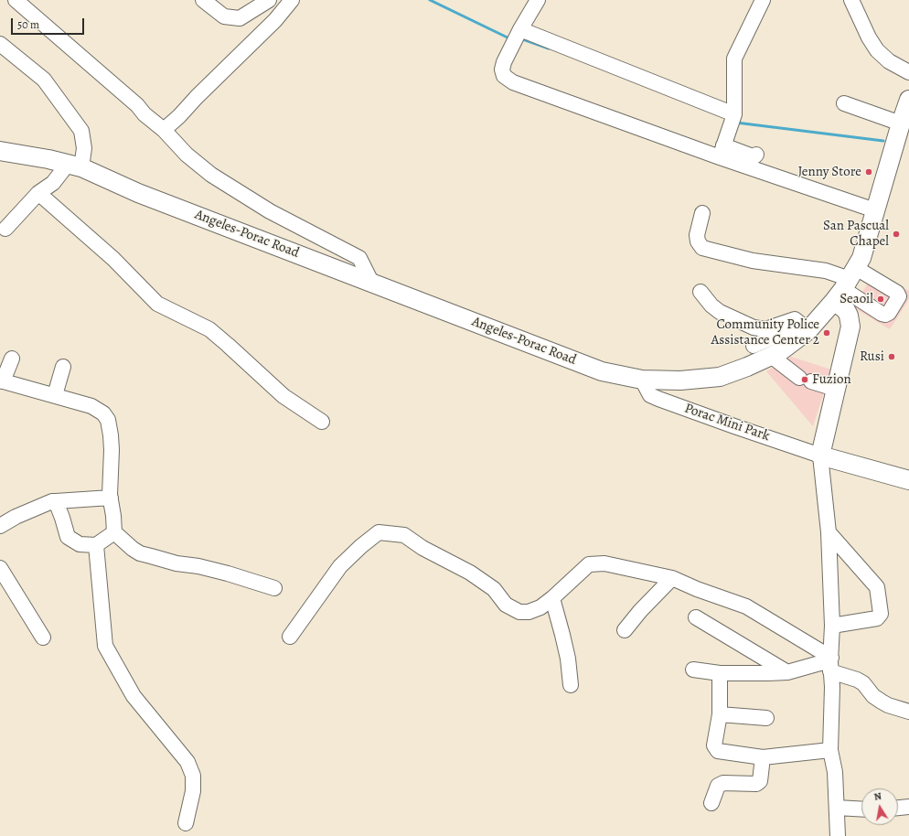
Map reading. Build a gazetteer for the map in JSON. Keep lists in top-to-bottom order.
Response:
{
  "streets": {
    "main road": ["Angeles-Porac Road"],
    "street": ["Porac Mini Park"]
  },
  "crossings": [
    ["Angeles-Porac Road", "Porac Mini Park"]
  ],
  "places": [
    "Jenny Store",
    "San Pascual Chapel",
    "Seaoil",
    "Community Police Assistance Center 2",
    "Rusi",
    "Fuzion"
  ],
  "scale_bar": "50 m",
  "north": "top"
}
